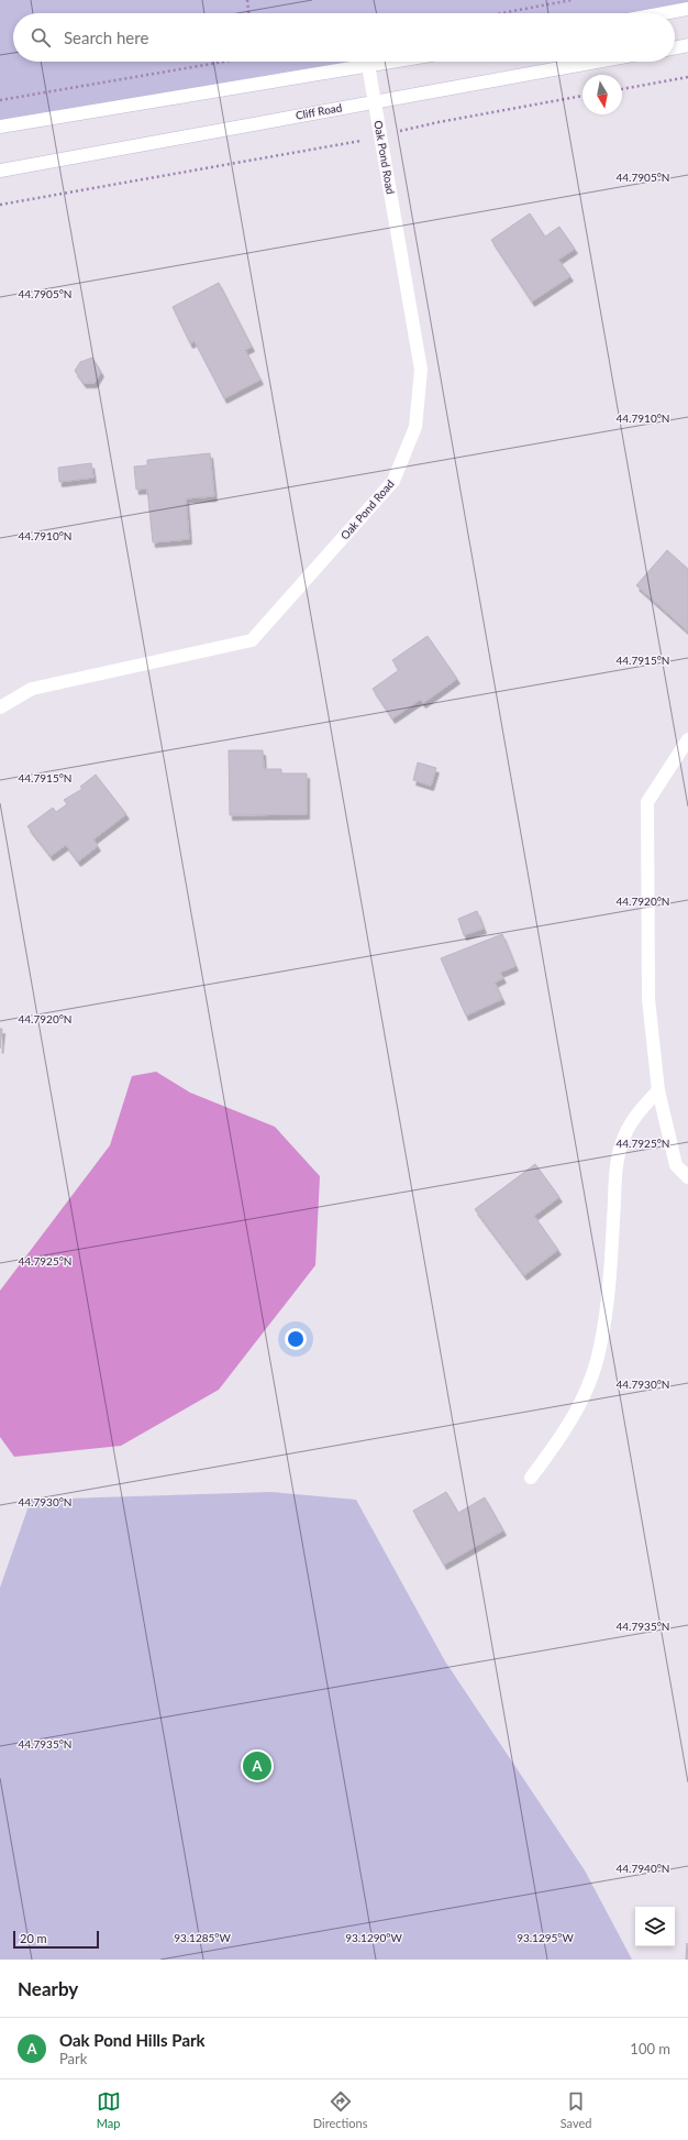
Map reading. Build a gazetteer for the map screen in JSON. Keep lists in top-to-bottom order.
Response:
{
  "streets": {
    "street": ["Cliff Road", "Oak Pond Road"]
  },
  "crossings": [
    ["Cliff Road", "Oak Pond Road"]
  ],
  "scale_bar": "20 m",
  "north": "bottom",
  "page": {
    "search": "Search here",
    "pins": "A",
    "scale": "20 m",
    "heading": "Nearby",
    "list": [
      {
        "mark": "A",
        "name": "Oak Pond Hills Park",
        "note": "Park",
        "value": "100 m"
      }
    ],
    "nav": ["Map", "Directions", "Saved"]
  },
  "coordinates": [
    "44.7905°N",
    "44.7910°N",
    "44.7915°N",
    "44.7920°N",
    "44.7925°N",
    "44.7930°N",
    "44.7935°N",
    "44.7940°N",
    "93.1285°W",
    "93.1290°W",
    "93.1295°W"
  ]
}
